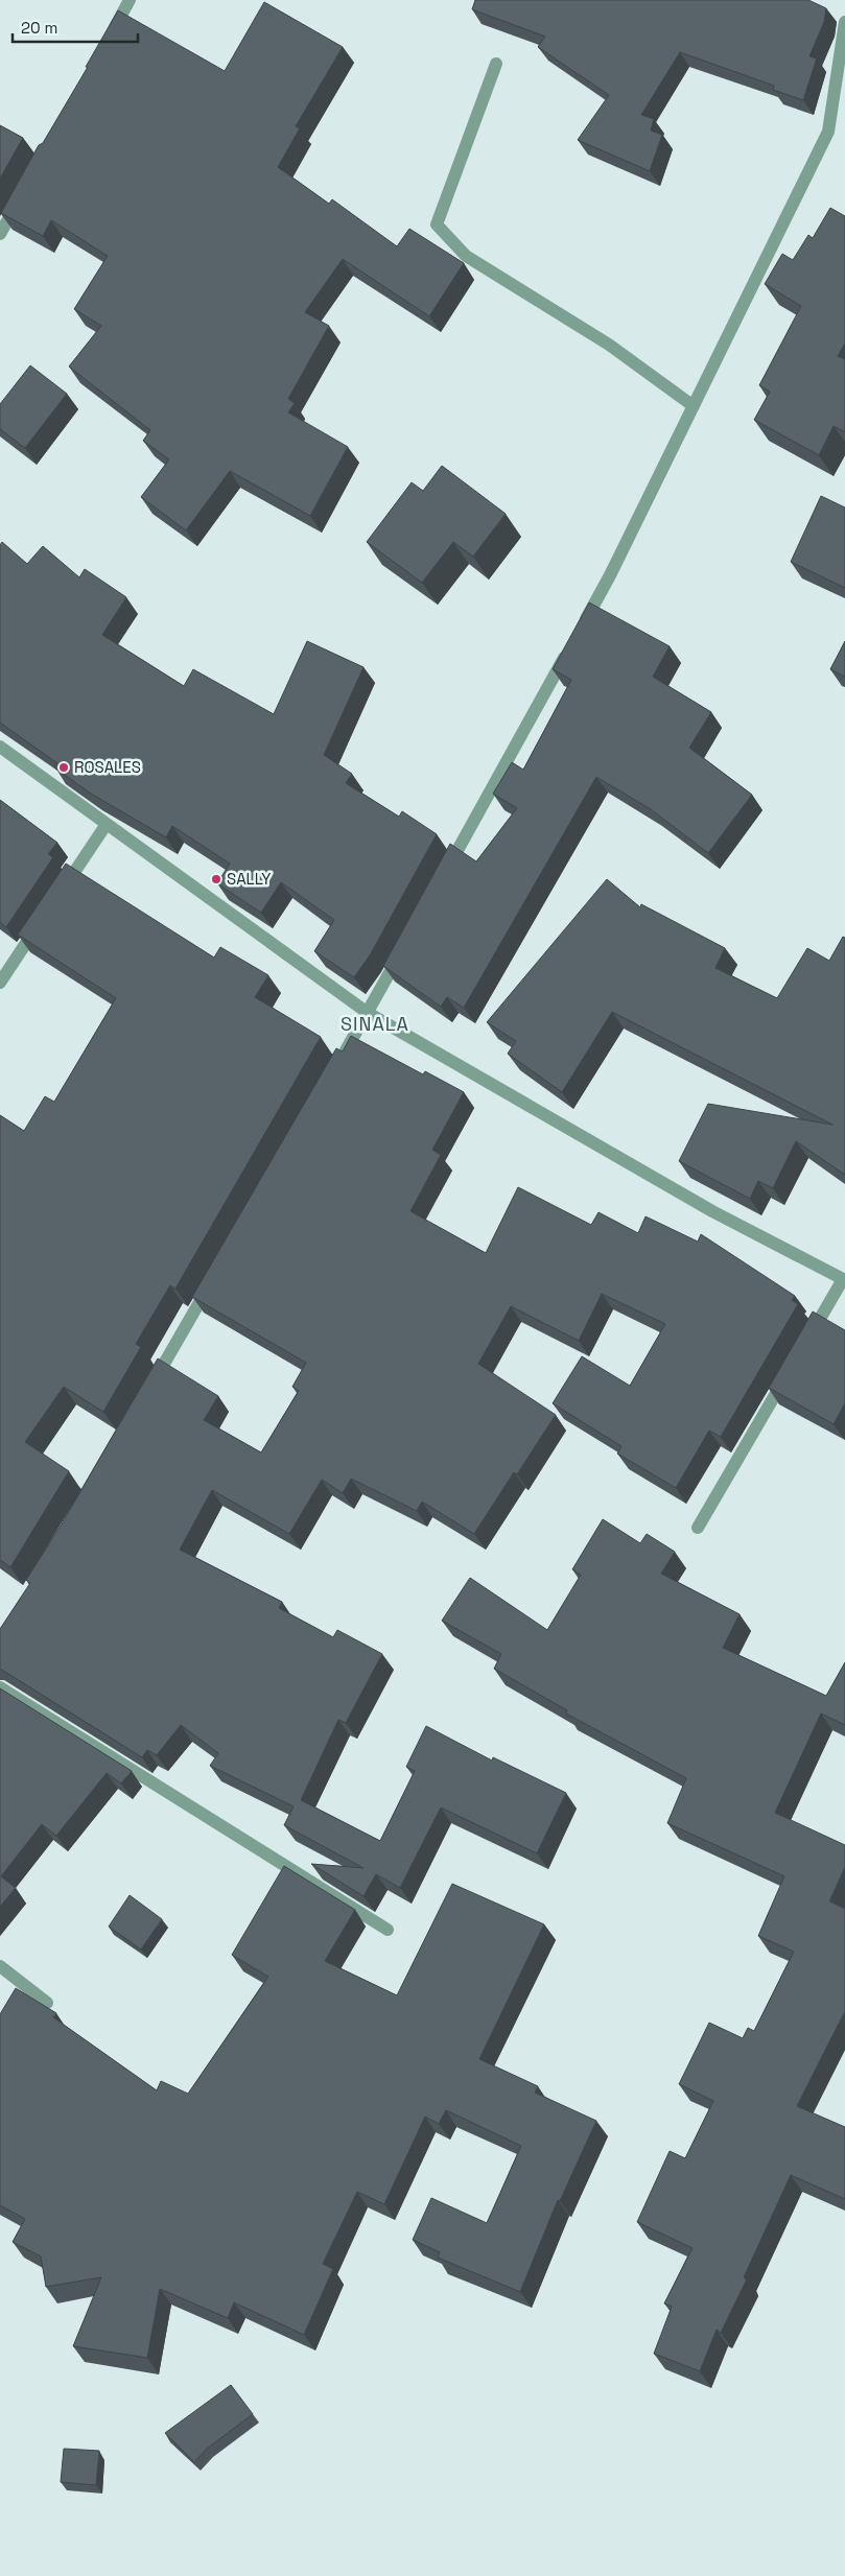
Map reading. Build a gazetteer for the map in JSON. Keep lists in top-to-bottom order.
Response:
{
  "districts": ["SINALA"],
  "places": ["ROSALES", "SALLY"],
  "scale_bar": "20 m"
}
